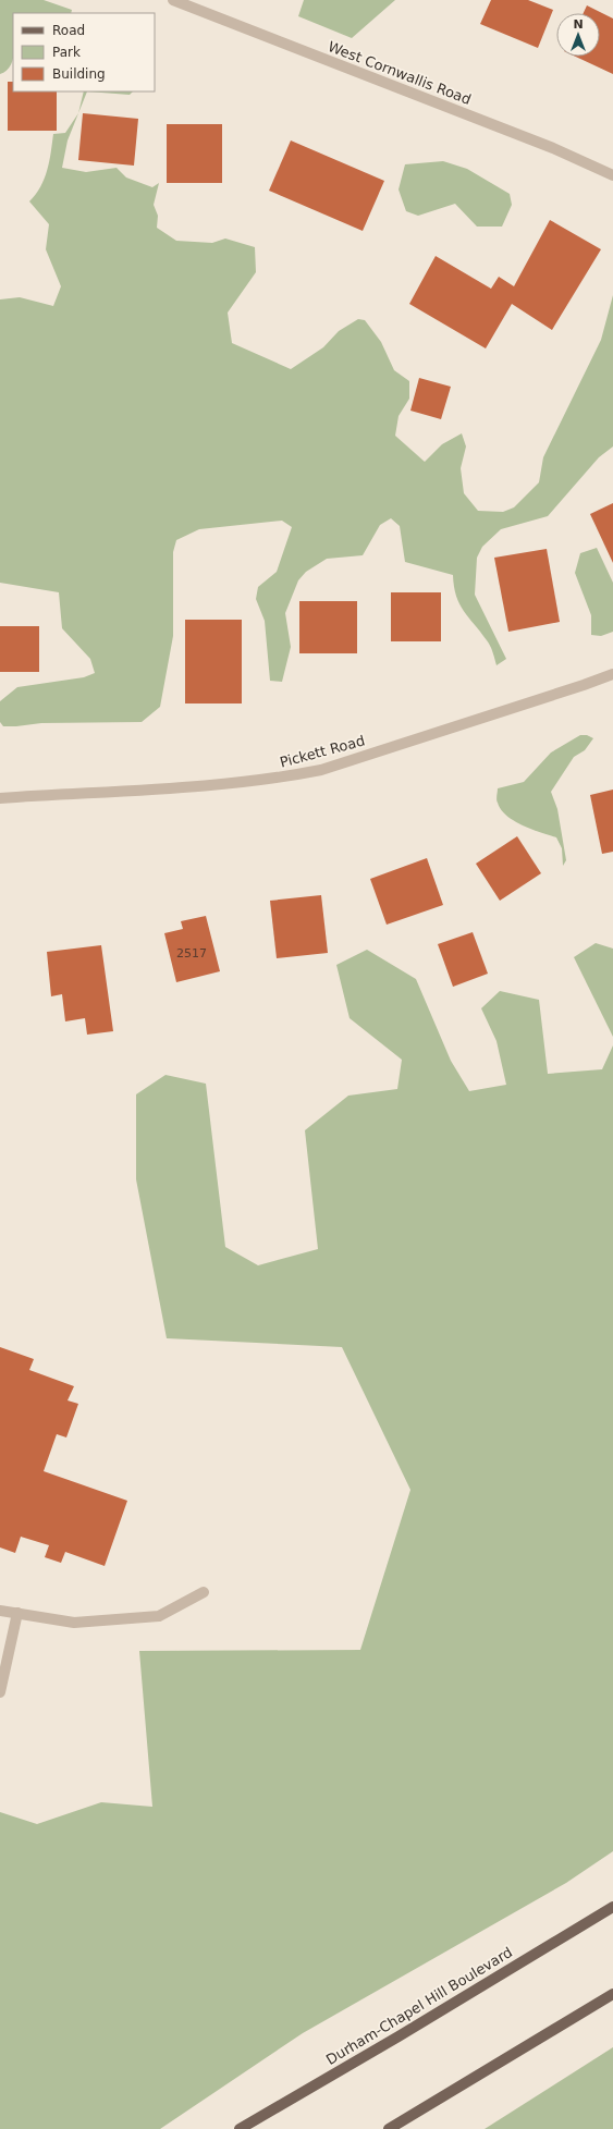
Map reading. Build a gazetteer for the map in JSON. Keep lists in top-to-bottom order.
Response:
{
  "streets": {
    "main road": ["Durham-Chapel Hill Boulevard"],
    "street": ["West Cornwallis Road", "Pickett Road"]
  },
  "house_numbers": ["2517"],
  "legend": ["Road", "Park", "Building"],
  "north": "top"
}
